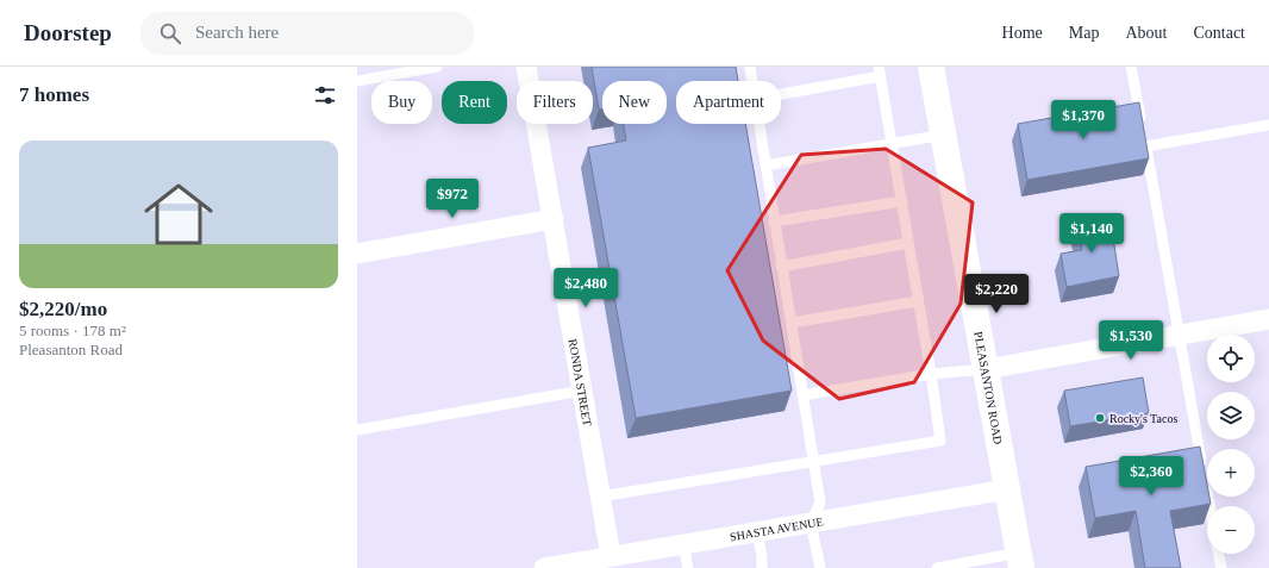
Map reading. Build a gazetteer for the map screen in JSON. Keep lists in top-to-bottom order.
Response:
{
  "streets": {
    "main road": ["PLEASANTON ROAD"],
    "street": ["RONDA STREET", "SHASTA AVENUE"]
  },
  "crossings": [
    ["RONDA STREET", "SHASTA AVENUE"],
    ["PLEASANTON ROAD", "SHASTA AVENUE"]
  ],
  "places": ["Rocky's Tacos"],
  "page": {
    "header": "Doorstep",
    "search": "Search here",
    "nav": [
      "Home",
      "Map",
      "About",
      "Contact"
    ],
    "heading": "7 homes",
    "chip": [
      "Buy",
      "Rent",
      "Filters",
      "New",
      "Apartment"
    ],
    "price": [
      "$1,370",
      "$972",
      "$1,140",
      "$2,480",
      "$2,220",
      "$1,530",
      "$2,360"
    ],
    "list": [
      {
        "name": "$2,220/mo",
        "note": "5 rooms · 178 m² · Pleasanton Road"
      }
    ],
    "map_buttons": ["+", "−"]
  }
}
